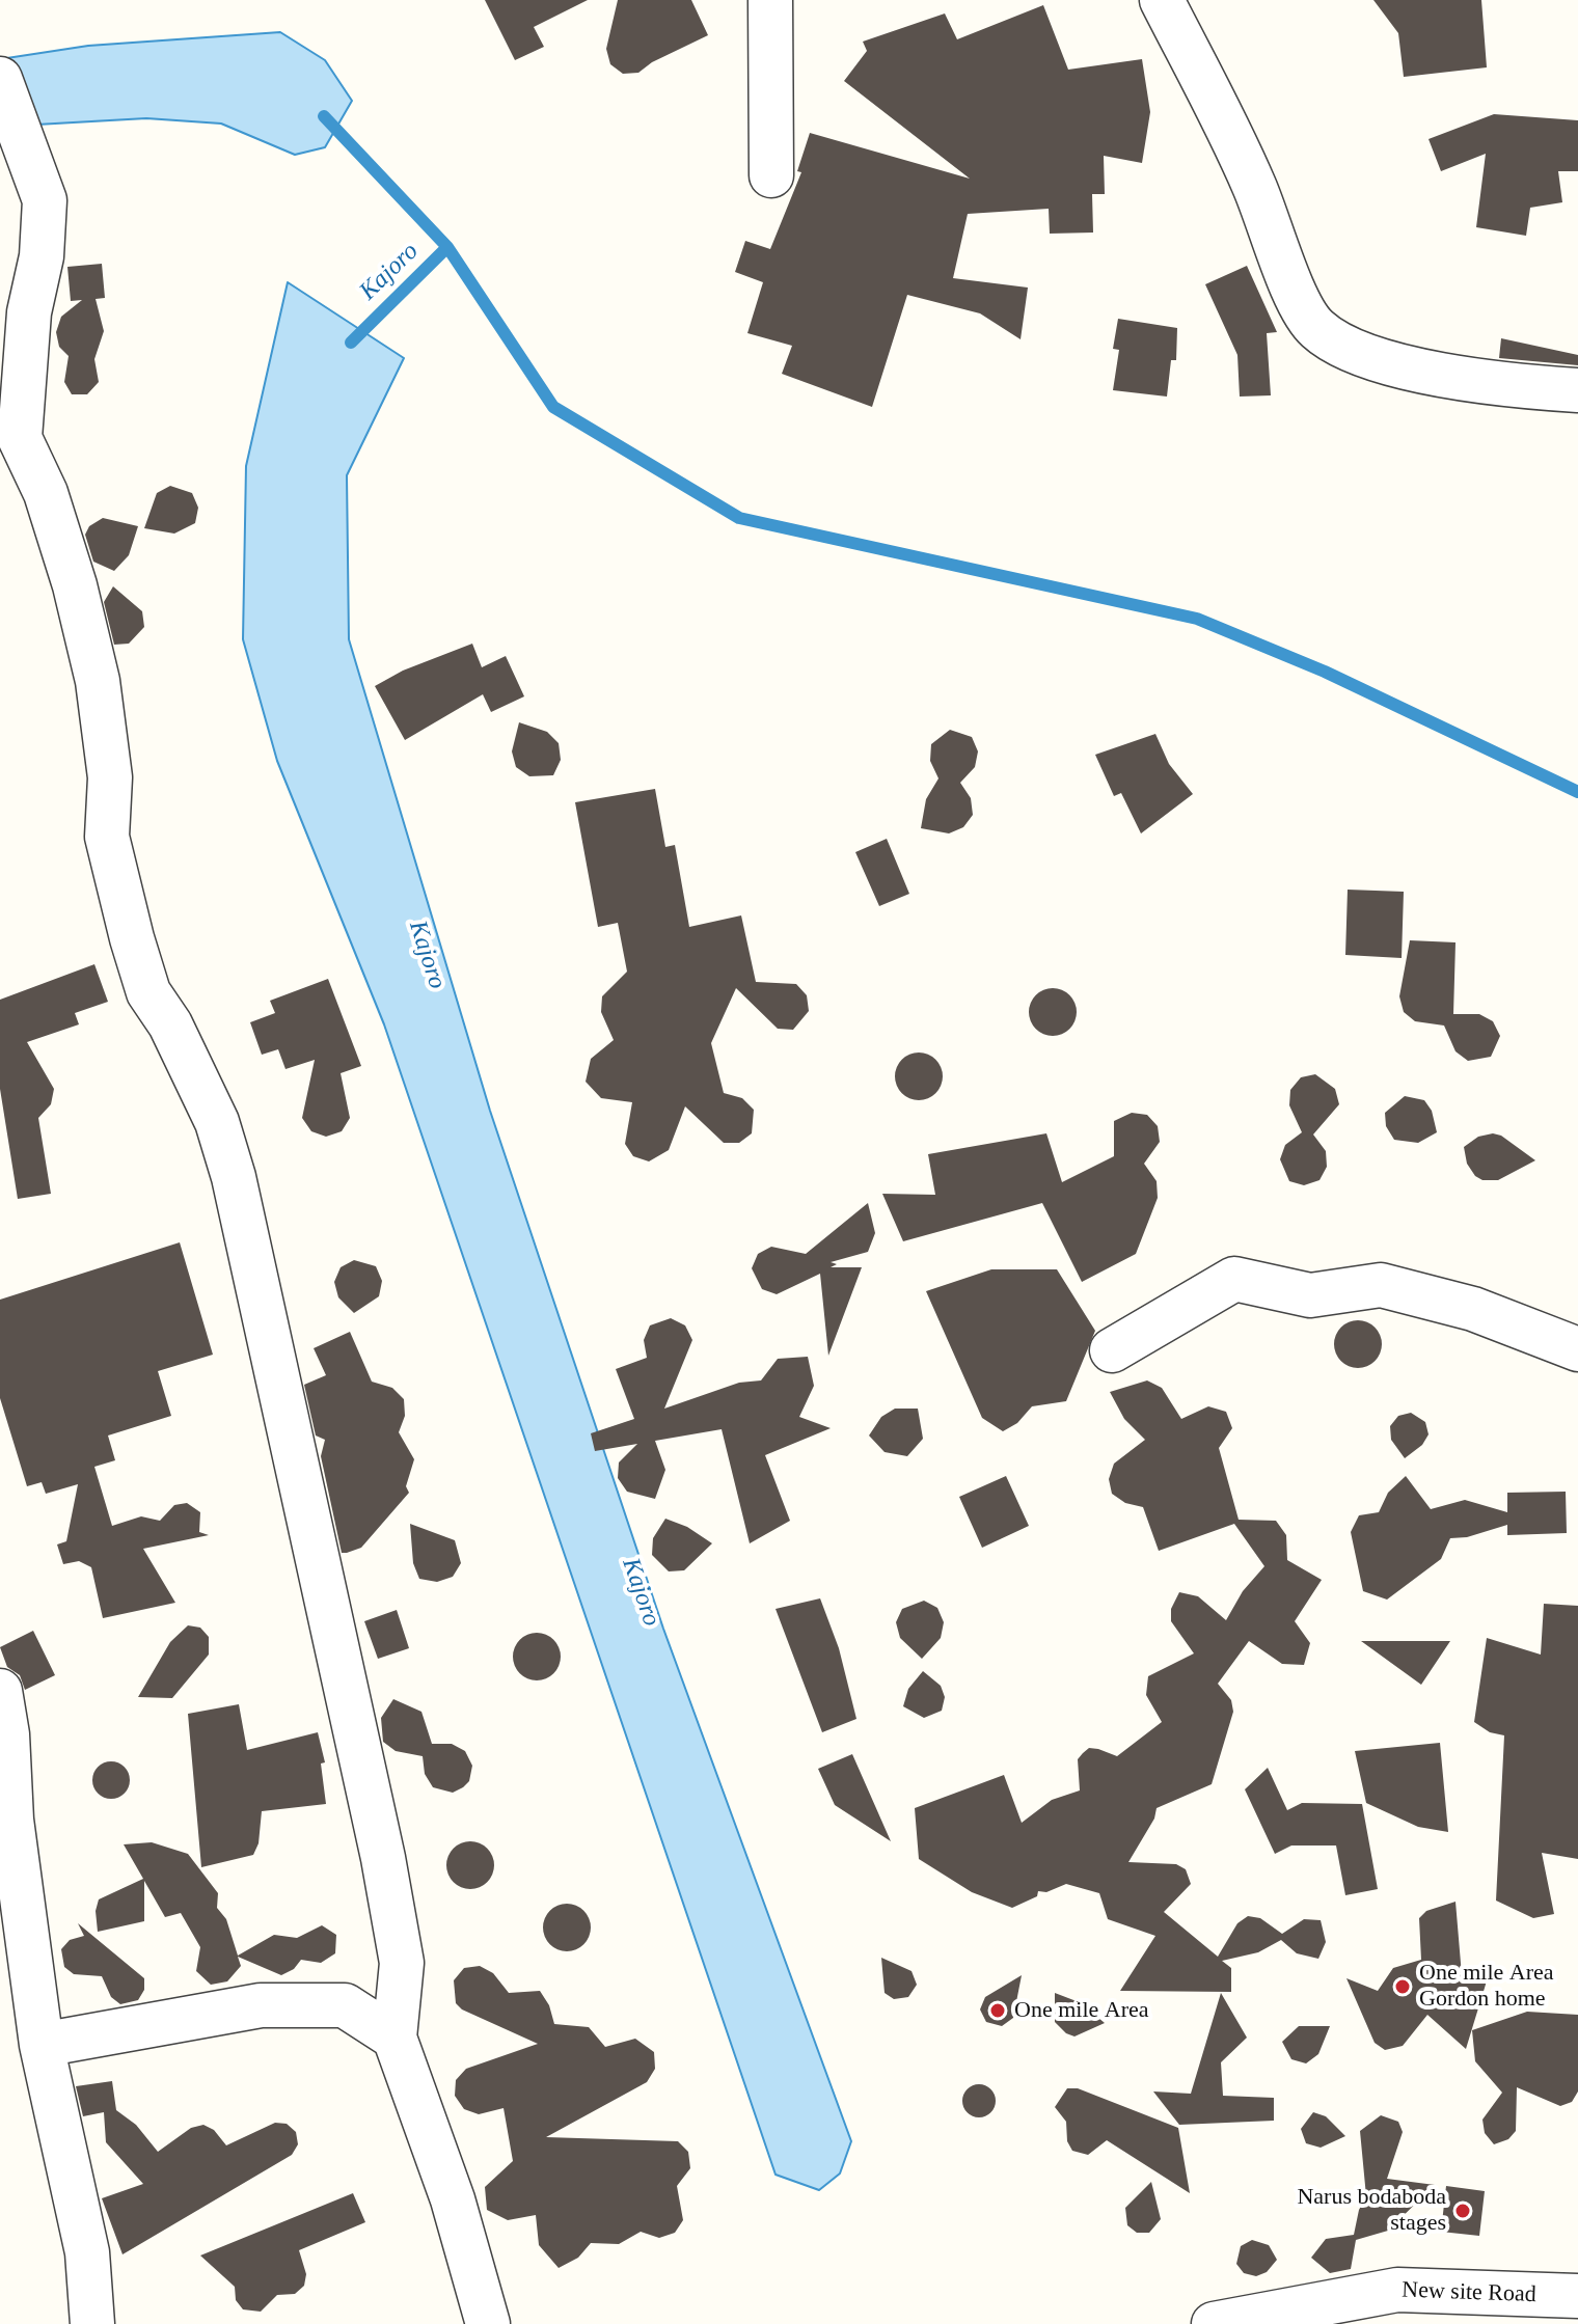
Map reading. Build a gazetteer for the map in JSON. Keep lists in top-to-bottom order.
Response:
{
  "streets": {
    "street": ["New site Road"]
  },
  "water": ["Kajoro"],
  "places": ["One mile Area Gordon home", "One mile Area", "Narus bodaboda stages"]
}
